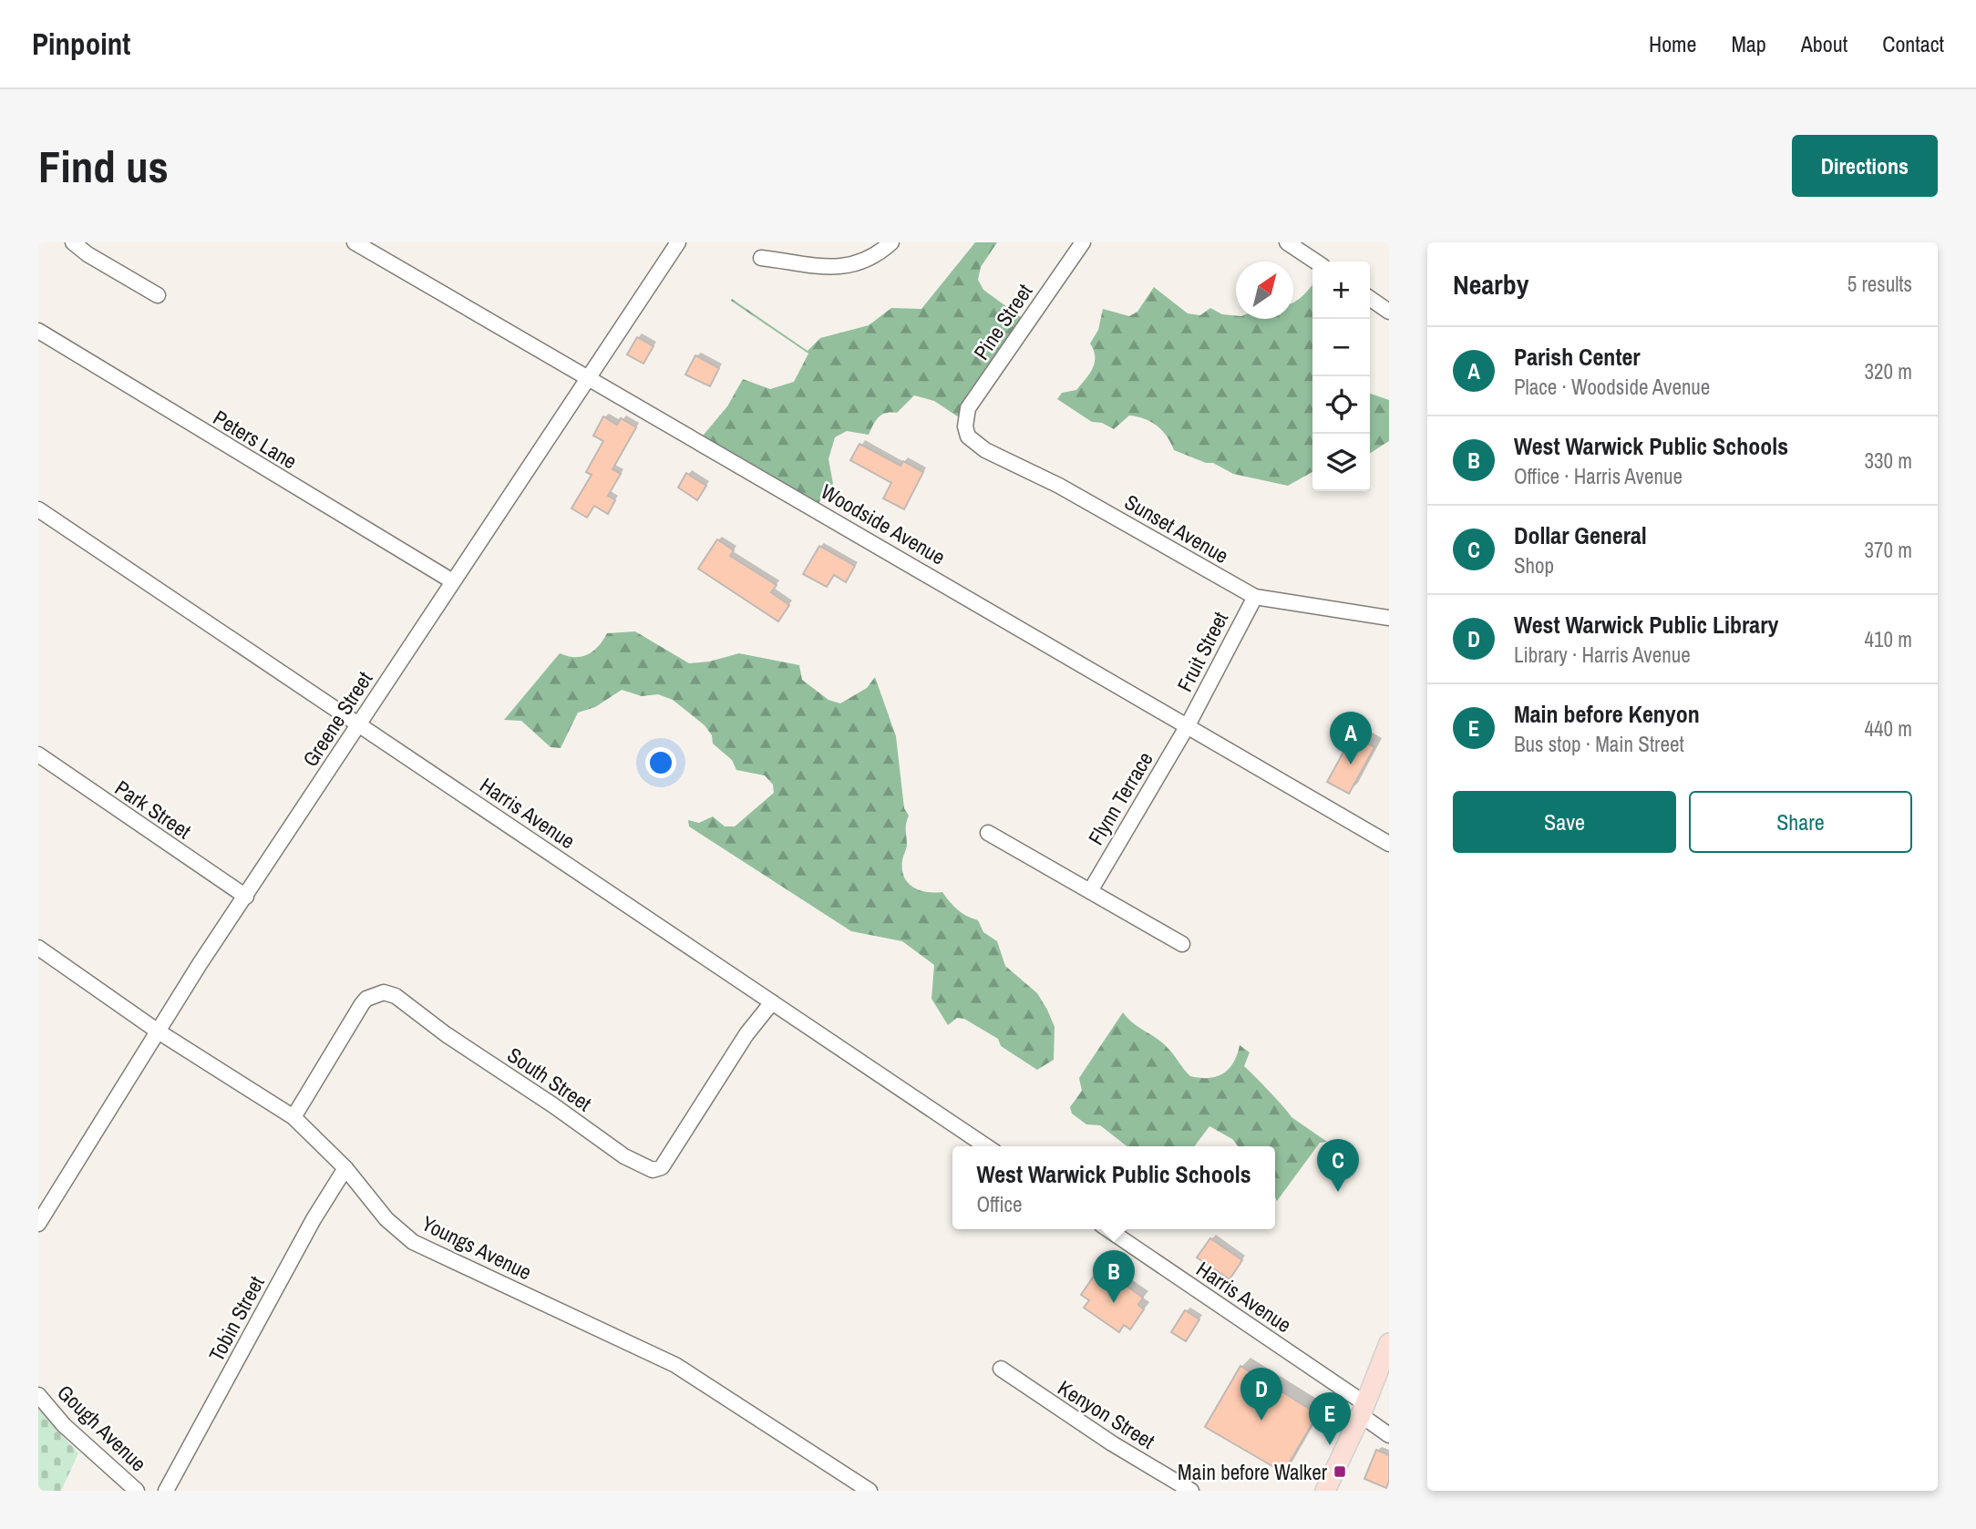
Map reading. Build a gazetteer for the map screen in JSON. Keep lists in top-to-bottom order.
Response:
{
  "streets": {
    "street": [
      "Pine Street",
      "Peters Lane",
      "Woodside Avenue",
      "Sunset Avenue",
      "Fruit Street",
      "Greene Street",
      "Flynn Terrace",
      "Park Street",
      "Harris Avenue",
      "South Street",
      "Youngs Avenue",
      "Tobin Street",
      "Kenyon Street",
      "Gough Avenue"
    ]
  },
  "crossings": [
    ["Pine Street", "Sunset Avenue"],
    ["Peters Lane", "Greene Street"],
    ["Woodside Avenue", "Fruit Street"],
    ["Woodside Avenue", "Greene Street"],
    ["Woodside Avenue", "Flynn Terrace"],
    ["Sunset Avenue", "Fruit Street"],
    ["Fruit Street", "Flynn Terrace"],
    ["Greene Street", "Park Street"],
    ["Greene Street", "Harris Avenue"],
    ["Greene Street", "Youngs Avenue"],
    ["Harris Avenue", "South Street"],
    ["South Street", "Youngs Avenue"],
    ["Youngs Avenue", "Tobin Street"]
  ],
  "places": {
    "transit": ["Main before Walker"]
  },
  "north": "top right",
  "page": {
    "header": "Pinpoint",
    "nav": [
      "Home",
      "Map",
      "About",
      "Contact"
    ],
    "buttons": [
      "Directions",
      ["Save", "Share"]
    ],
    "title": "Find us",
    "heading": ["Nearby", "5 results"],
    "map_buttons": ["+", "−"],
    "list": [
      {
        "mark": "A",
        "name": "Parish Center",
        "note": "Place · Woodside Avenue",
        "value": "320 m"
      },
      {
        "mark": "B",
        "name": "West Warwick Public Schools",
        "note": "Office · Harris Avenue",
        "value": "330 m"
      },
      {
        "mark": "C",
        "name": "Dollar General",
        "note": "Shop",
        "value": "370 m"
      },
      {
        "mark": "D",
        "name": "West Warwick Public Library",
        "note": "Library · Harris Avenue",
        "value": "410 m"
      },
      {
        "mark": "E",
        "name": "Main before Kenyon",
        "note": "Bus stop · Main Street",
        "value": "440 m"
      }
    ],
    "pins": [
      "A",
      "C",
      "B",
      "D",
      "E"
    ],
    "popup": ["West Warwick Public Schools", "Office"]
  }
}
